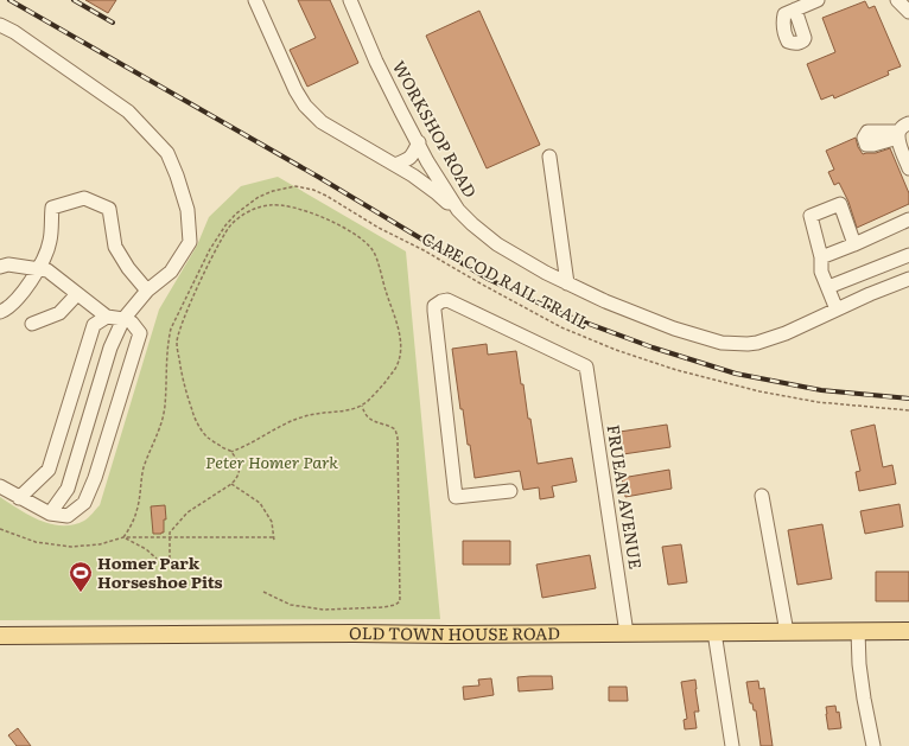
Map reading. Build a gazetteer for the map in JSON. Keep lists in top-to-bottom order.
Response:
{
  "streets": {
    "main road": ["OLD TOWN HOUSE ROAD"],
    "street": ["WORKSHOP ROAD", "FRUEAN AVENUE"],
    "path": ["CAPE COD RAIL TRAIL"]
  },
  "crossings": [
    ["FRUEAN AVENUE", "OLD TOWN HOUSE ROAD"]
  ],
  "parks": ["Peter Homer Park"],
  "places": {
    "sports": ["Homer Park Horseshoe Pits"]
  }
}
